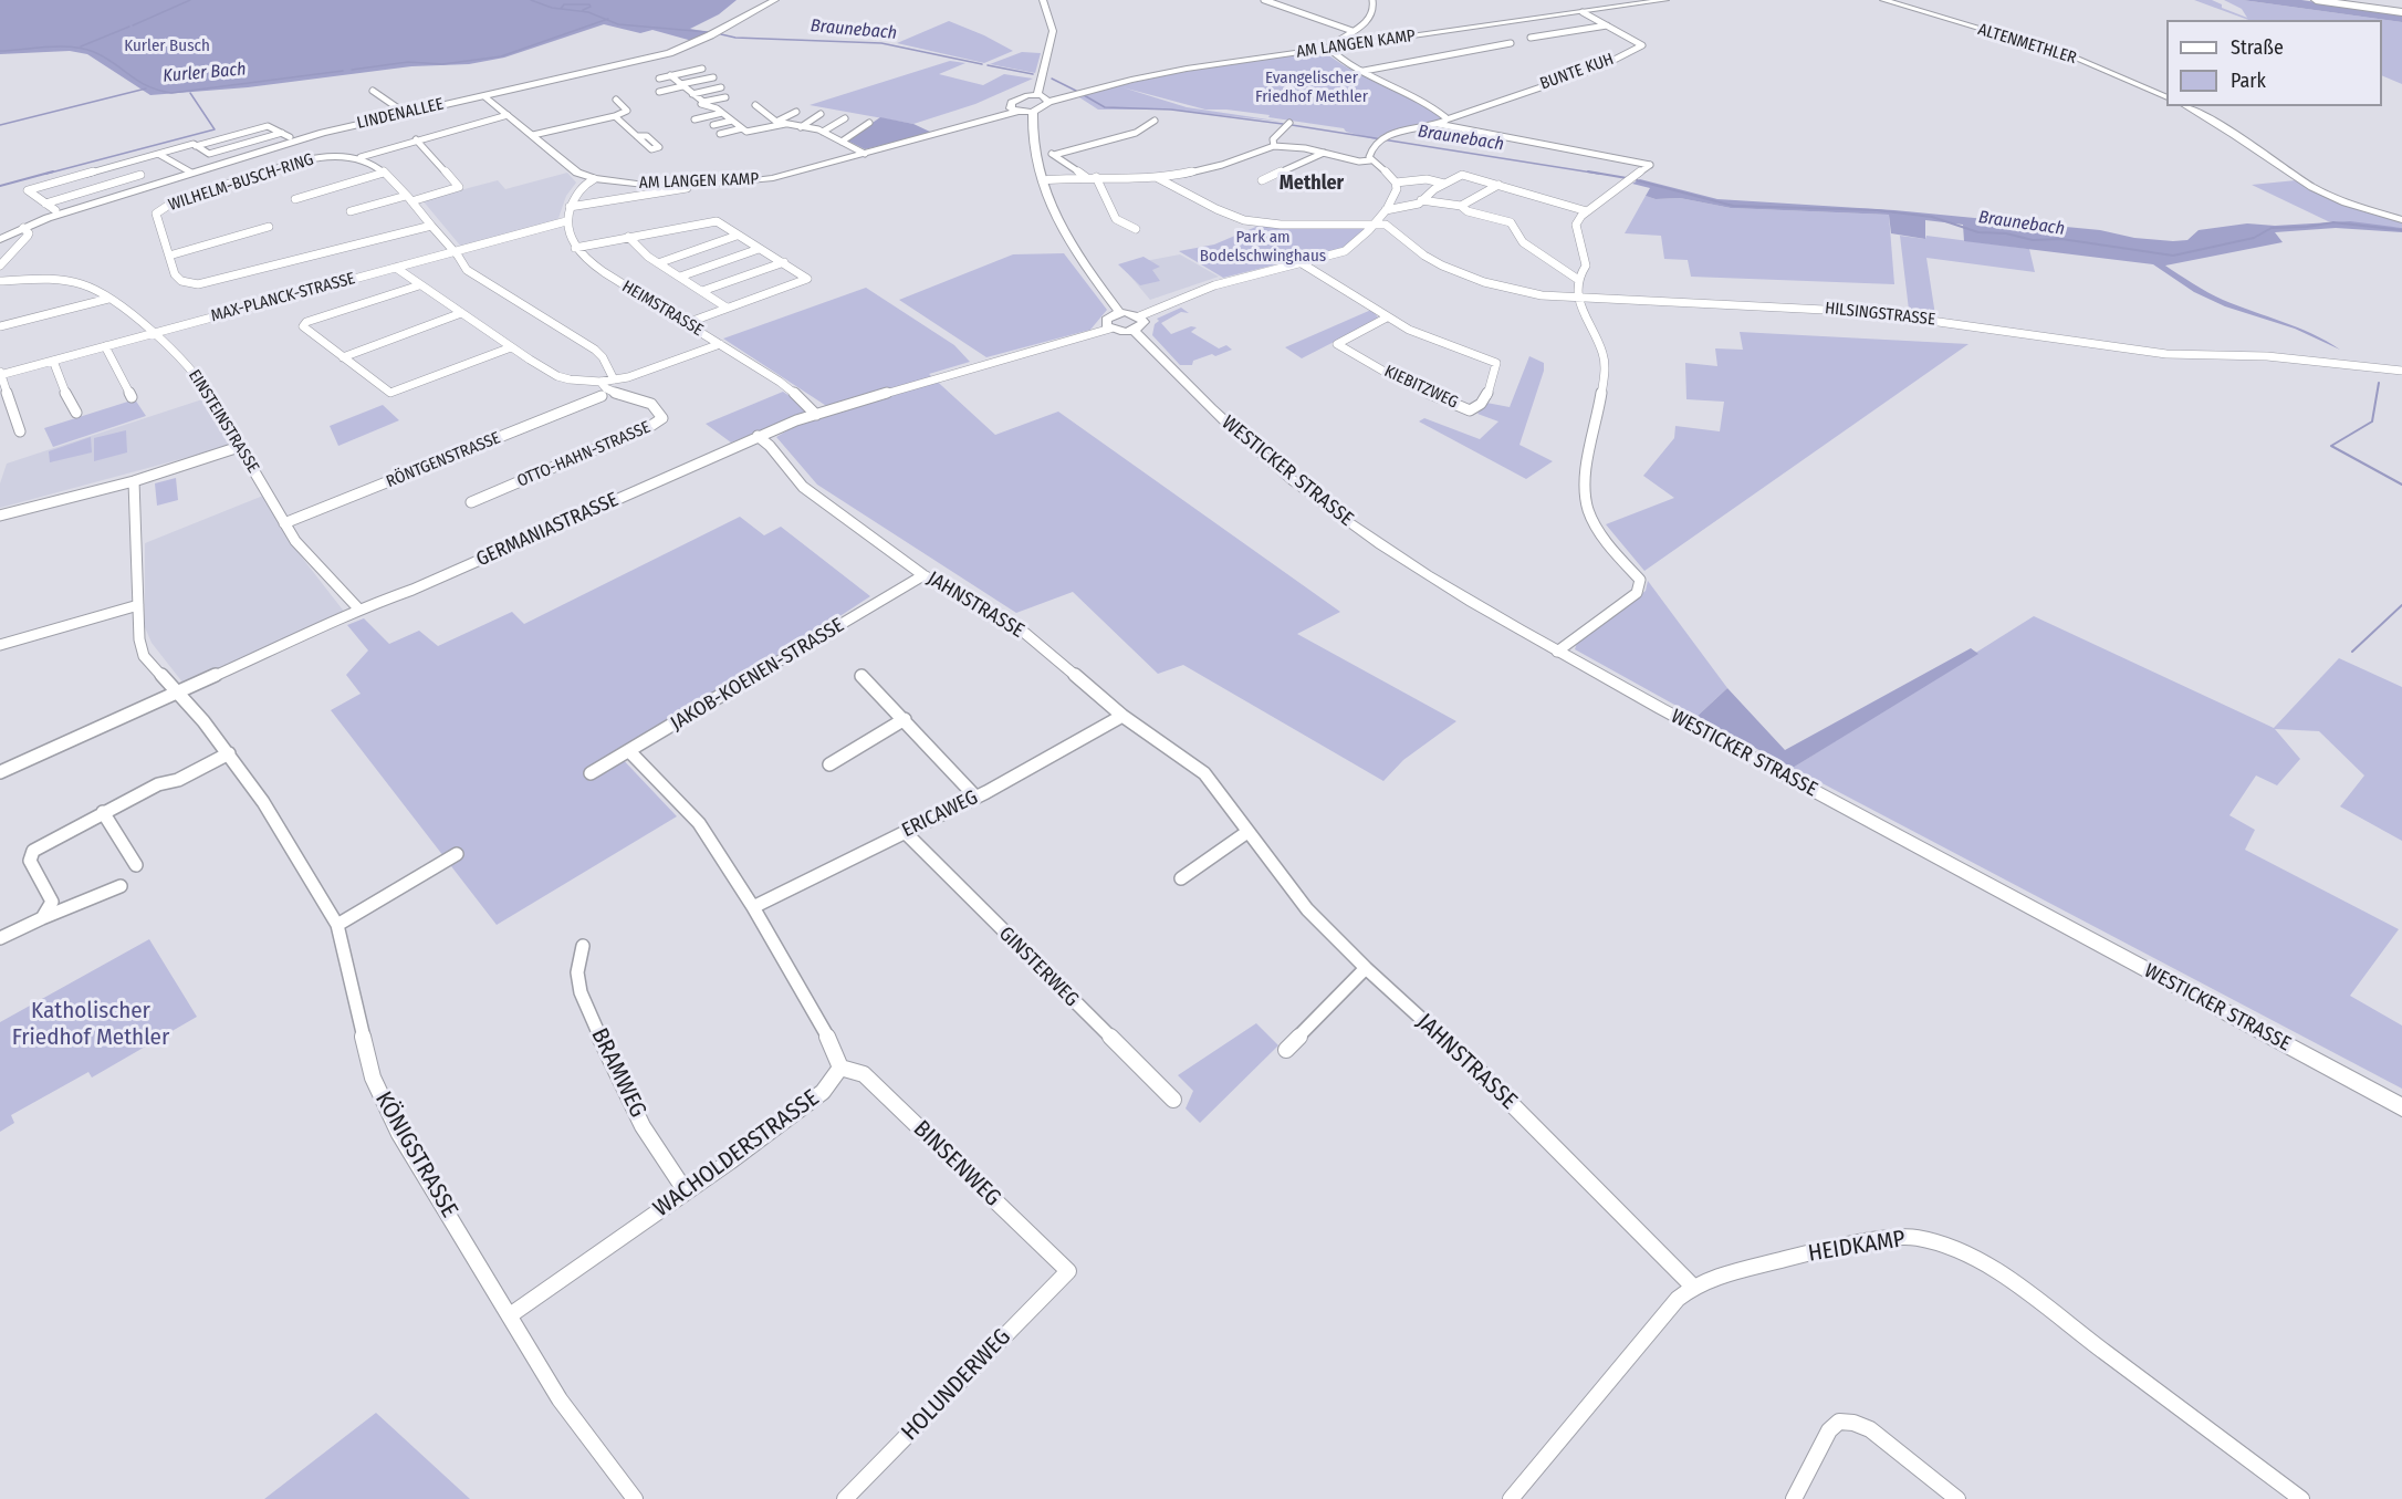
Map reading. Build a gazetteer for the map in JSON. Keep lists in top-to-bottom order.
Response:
{
  "streets": {
    "main road": ["LINDENALLEE"],
    "street": [
      "AM LANGEN KAMP",
      "ALTENMETHLER",
      "BUNTE KUH",
      "WILHELM-BUSCH-RING",
      "MAX-PLANCK-STRASSE",
      "HEIMSTRASSE",
      "HILSINGSTRASSE",
      "KIEBITZWEG",
      "EINSTEINSTRASSE",
      "OTTO-HAHN-STRASSE",
      "RÖNTGENSTRASSE",
      "WESTICKER STRASSE",
      "GERMANIASTRASSE",
      "JAHNSTRASSE",
      "JAKOB-KOENEN-STRASSE",
      "ERICAWEG",
      "GINSTERWEG",
      "BRAMWEG",
      "WACHOLDERSTRASSE",
      "KÖNIGSTRASSE",
      "BINSENWEG",
      "HEIDKAMP",
      "HOLUNDERWEG"
    ]
  },
  "crossings": [
    ["AM LANGEN KAMP", "BUNTE KUH"],
    ["AM LANGEN KAMP", "LINDENALLEE"],
    ["MAX-PLANCK-STRASSE", "EINSTEINSTRASSE"],
    ["MAX-PLANCK-STRASSE", "OTTO-HAHN-STRASSE"],
    ["HEIMSTRASSE", "OTTO-HAHN-STRASSE"],
    ["HEIMSTRASSE", "GERMANIASTRASSE"],
    ["EINSTEINSTRASSE", "RÖNTGENSTRASSE"],
    ["EINSTEINSTRASSE", "GERMANIASTRASSE"],
    ["GERMANIASTRASSE", "JAHNSTRASSE"],
    ["GERMANIASTRASSE", "KÖNIGSTRASSE"],
    ["JAHNSTRASSE", "JAKOB-KOENEN-STRASSE"],
    ["JAHNSTRASSE", "ERICAWEG"],
    ["JAHNSTRASSE", "HEIDKAMP"],
    ["ERICAWEG", "GINSTERWEG"],
    ["BRAMWEG", "WACHOLDERSTRASSE"],
    ["WACHOLDERSTRASSE", "KÖNIGSTRASSE"],
    ["WACHOLDERSTRASSE", "BINSENWEG"],
    ["BINSENWEG", "HOLUNDERWEG"]
  ],
  "districts": ["Methler"],
  "water": ["Braunebach", "Kurler Bach"],
  "parks": [
    "Kurler Busch",
    "Evangelischer Friedhof Methler",
    "Park am Bodelschwinghaus",
    "Katholischer Friedhof Methler"
  ],
  "legend": ["Straße", "Park"]
}
